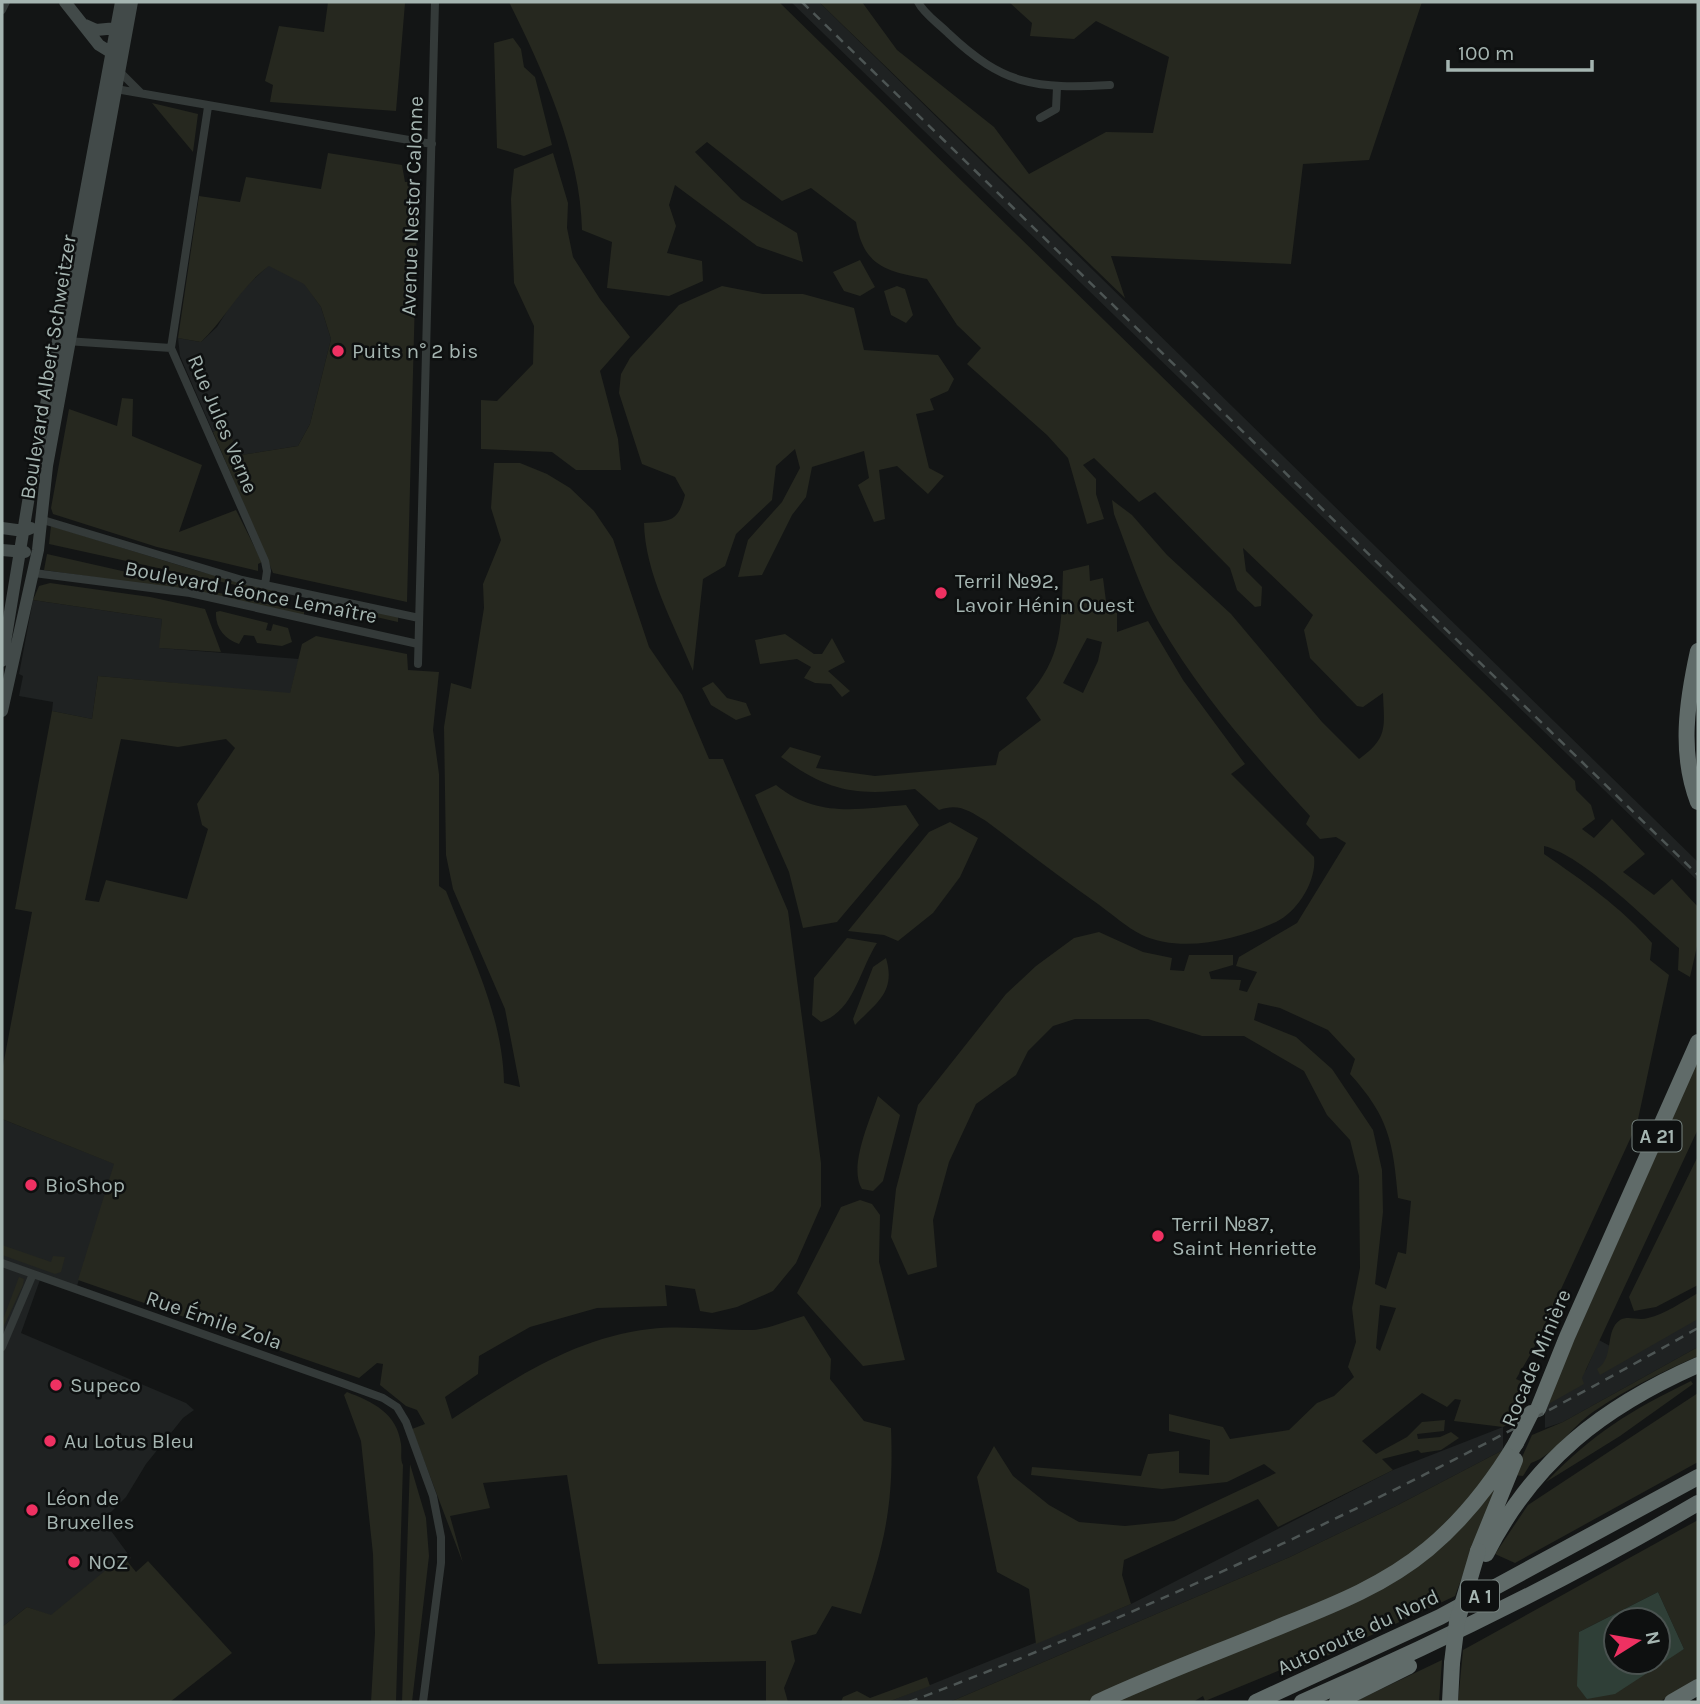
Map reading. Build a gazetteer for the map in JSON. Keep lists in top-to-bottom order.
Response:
{
  "streets": {
    "highway": [
      "A 21",
      "Rocade Minière",
      "A 1",
      "Autoroute du Nord"
    ],
    "main road": ["Boulevard Albert Schweitzer"],
    "street": [
      "Avenue Nestor Calonne",
      "Rue Jules Verne",
      "Boulevard Léonce Lemaître",
      "Rue Émile Zola"
    ]
  },
  "crossings": [
    ["Avenue Nestor Calonne", "Boulevard Léonce Lemaître"],
    ["Boulevard Albert Schweitzer", "Boulevard Léonce Lemaître"],
    ["Rue Jules Verne", "Boulevard Léonce Lemaître"]
  ],
  "places": [
    "Puits n° 2 bis",
    "Terril №92, Lavoir Hénin Ouest",
    "BioShop",
    "Terril №87, Saint Henriette",
    "Supeco",
    "Au Lotus Bleu",
    "Léon de Bruxelles",
    "NOZ"
  ],
  "scale_bar": "100 m",
  "north": "right"
}
